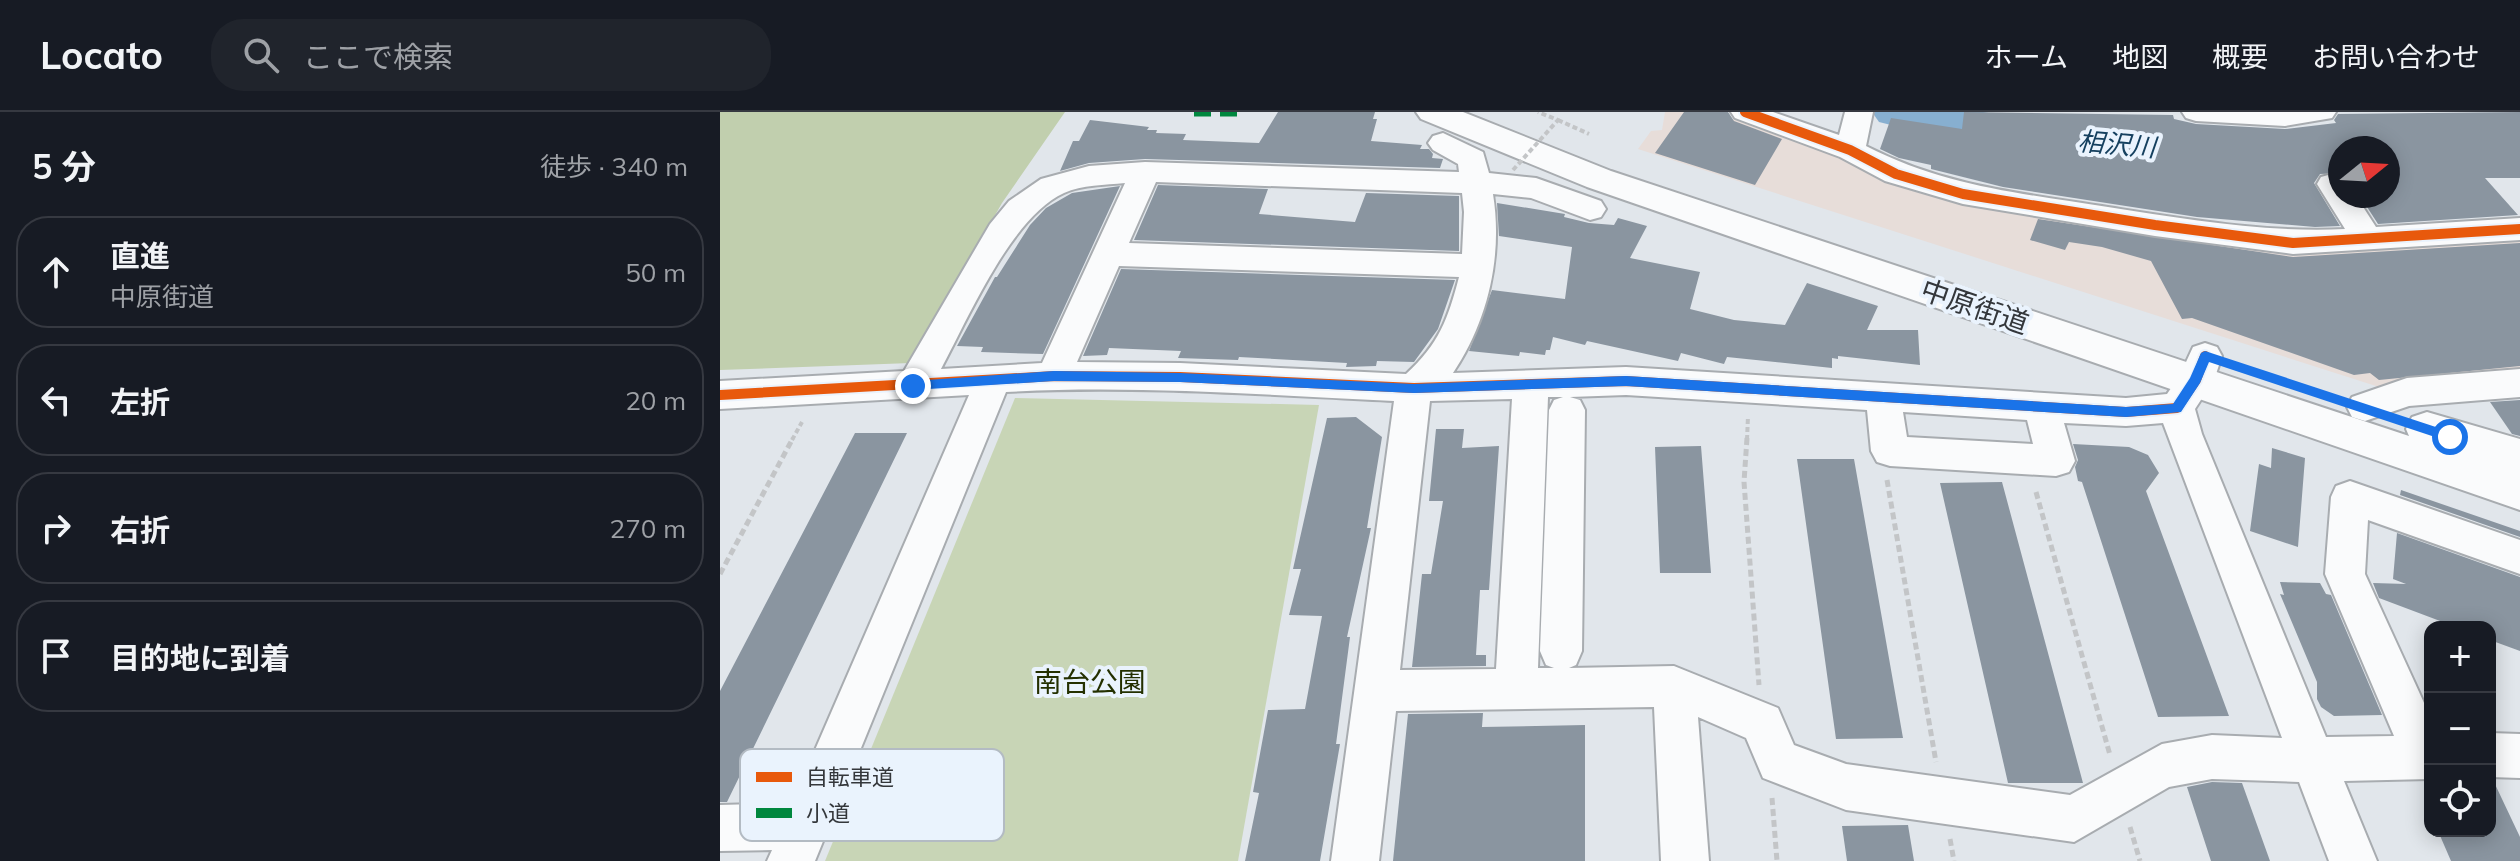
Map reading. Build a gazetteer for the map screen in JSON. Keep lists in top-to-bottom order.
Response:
{
  "streets": {
    "main road": ["中原街道"]
  },
  "water": ["相沢川"],
  "parks": ["南台公園"],
  "legend": ["自転車道", "小道"],
  "north": "right",
  "page": {
    "header": "Locato",
    "search": "ここで検索",
    "nav": [
      "ホーム",
      "地図",
      "概要",
      "お問い合わせ"
    ],
    "heading": ["5 分", "徒歩 · 340 m"],
    "list": [
      ["直進", "中原街道", "50 m"],
      ["左折", "20 m"],
      ["右折", "270 m"],
      "目的地に到着"
    ],
    "map_buttons": ["+", "−"]
  }
}
